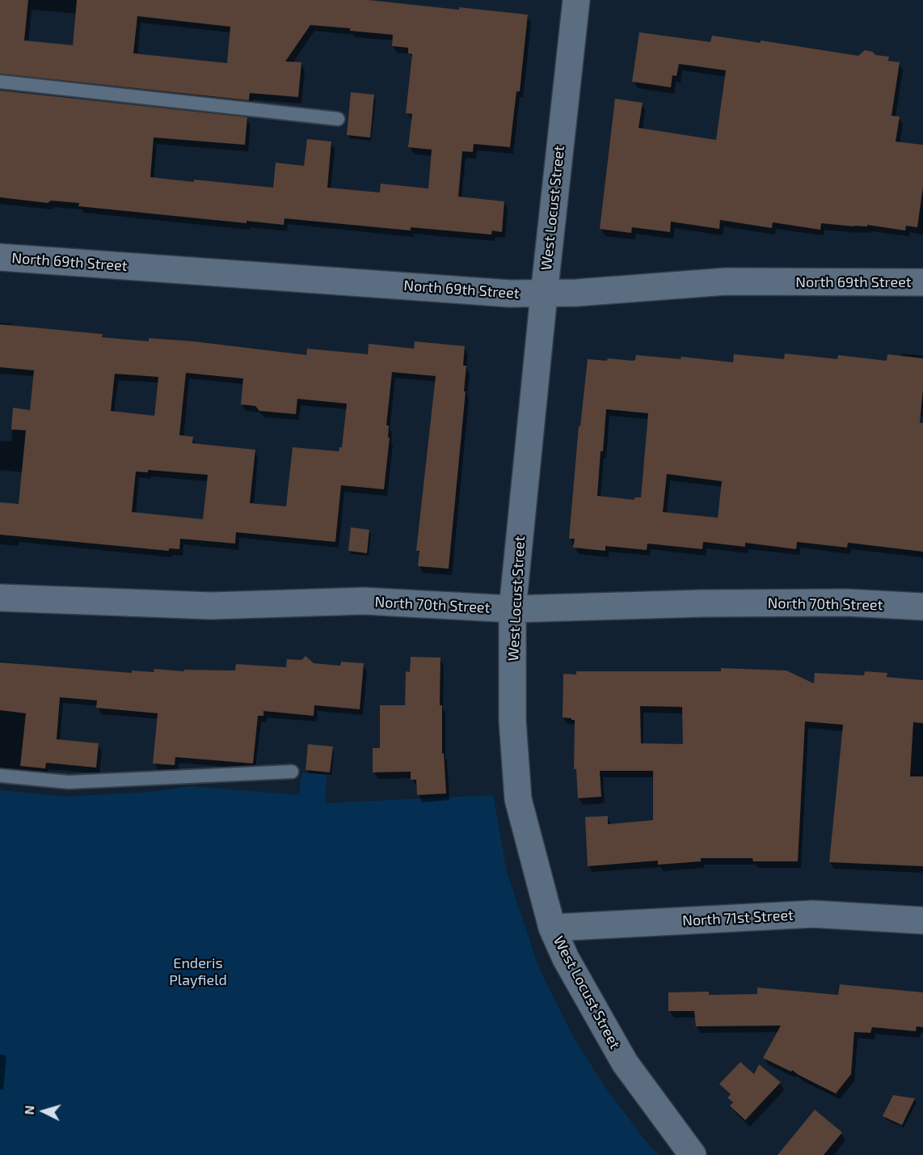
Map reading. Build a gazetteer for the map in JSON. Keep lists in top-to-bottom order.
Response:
{
  "streets": {
    "street": [
      "West Locust Street",
      "North 69th Street",
      "North 70th Street",
      "North 71st Street"
    ]
  },
  "crossings": [
    ["West Locust Street", "North 69th Street"],
    ["West Locust Street", "North 70th Street"],
    ["West Locust Street", "North 71st Street"]
  ],
  "parks": ["Enderis Playfield"],
  "north": "left"
}
